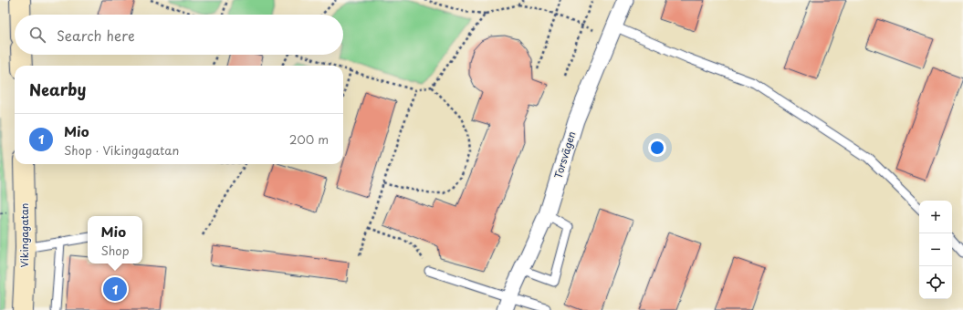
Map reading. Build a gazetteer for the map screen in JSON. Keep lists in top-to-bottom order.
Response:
{
  "streets": {
    "street": ["Torsvägen", "Vikingagatan"]
  },
  "page": {
    "search": "Search here",
    "heading": "Nearby",
    "list": [
      {
        "mark": "1",
        "name": "Mio",
        "note": "Shop · Vikingagatan",
        "value": "200 m"
      }
    ],
    "map_buttons": ["+", "−"],
    "popup": ["Mio", "Shop"],
    "pins": "1"
  }
}
